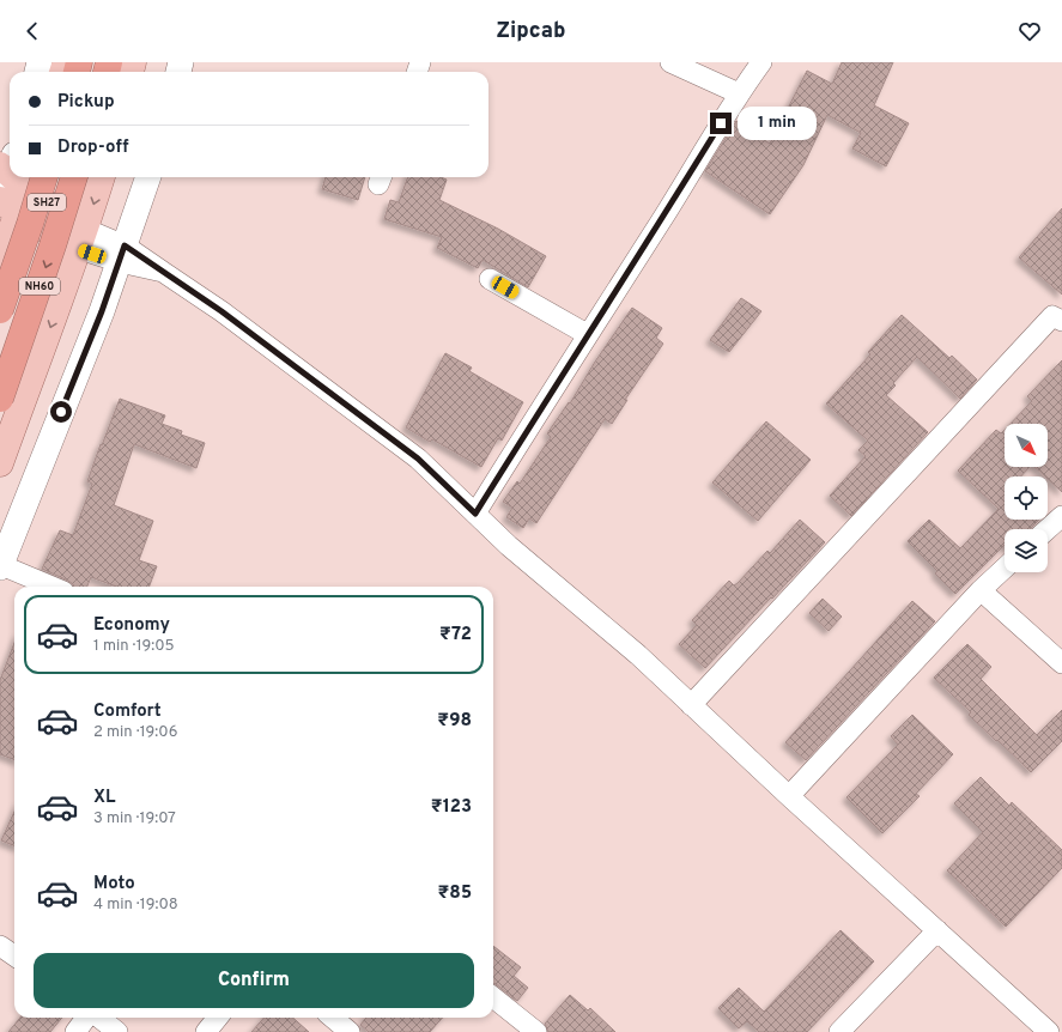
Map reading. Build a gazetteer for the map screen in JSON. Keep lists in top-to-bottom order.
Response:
{
  "streets": {
    "highway": ["NH60"],
    "main road": ["SH27"]
  },
  "north": "bottom right",
  "page": {
    "header": "Zipcab",
    "banner": ["Pickup", "Drop-off"],
    "bubble": "1 min",
    "list": [
      {
        "name": "Economy",
        "note": "1 min · 19:05",
        "value": "₹72"
      },
      {
        "name": "Comfort",
        "note": "2 min · 19:06",
        "value": "₹98"
      },
      {
        "name": "XL",
        "note": "3 min · 19:07",
        "value": "₹123"
      },
      {
        "name": "Moto",
        "note": "4 min · 19:08",
        "value": "₹85"
      }
    ],
    "buttons": "Confirm"
  }
}
